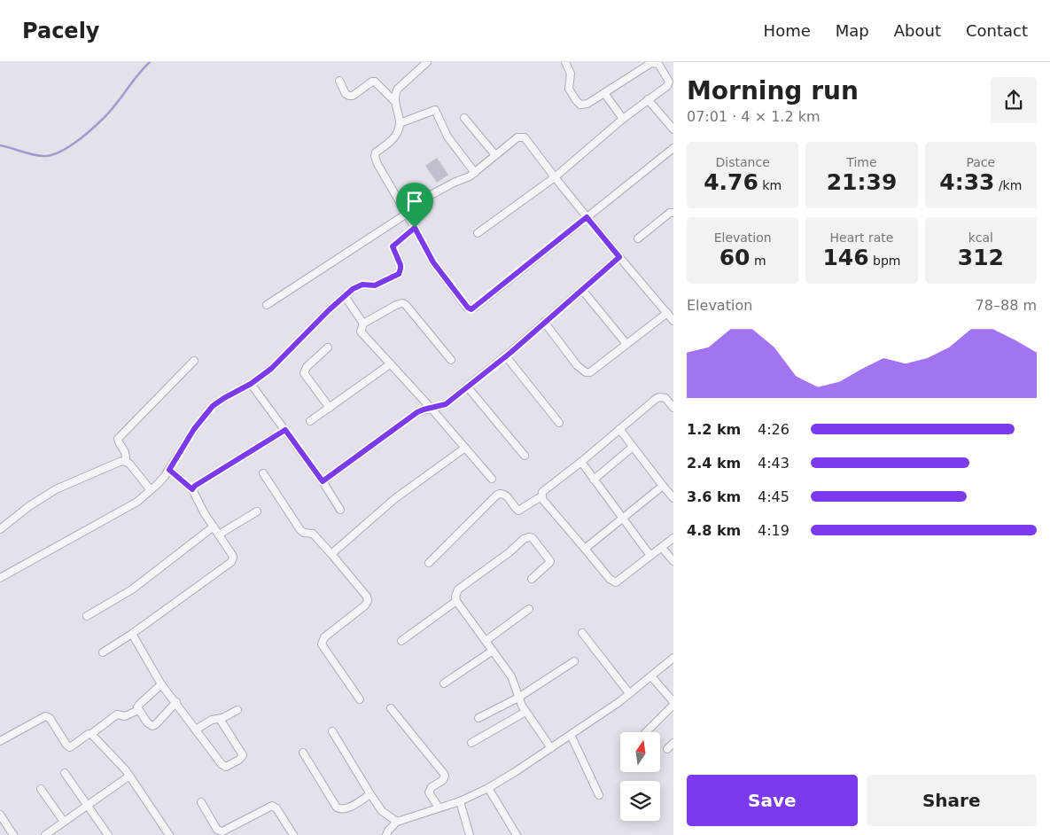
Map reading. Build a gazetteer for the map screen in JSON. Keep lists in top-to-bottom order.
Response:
{
  "north": "top",
  "page": {
    "header": "Pacely",
    "nav": [
      "Home",
      "Map",
      "About",
      "Contact"
    ],
    "heading": ["Morning run", "07:01 · 4 × 1.2 km"],
    "stats": [
      ["Distance", "4.76 km"],
      ["Time", "21:39"],
      ["Pace", "4:33 /km"],
      ["Elevation", "60 m"],
      ["Heart rate", "146 bpm"],
      ["kcal", "312"]
    ],
    "chart": ["Elevation", "78–88 m"],
    "list": [
      {
        "name": "1.2 km",
        "note": "4:26"
      },
      {
        "name": "2.4 km",
        "note": "4:43"
      },
      {
        "name": "3.6 km",
        "note": "4:45"
      },
      {
        "name": "4.8 km",
        "note": "4:19"
      }
    ],
    "buttons": ["Save", "Share"]
  }
}
